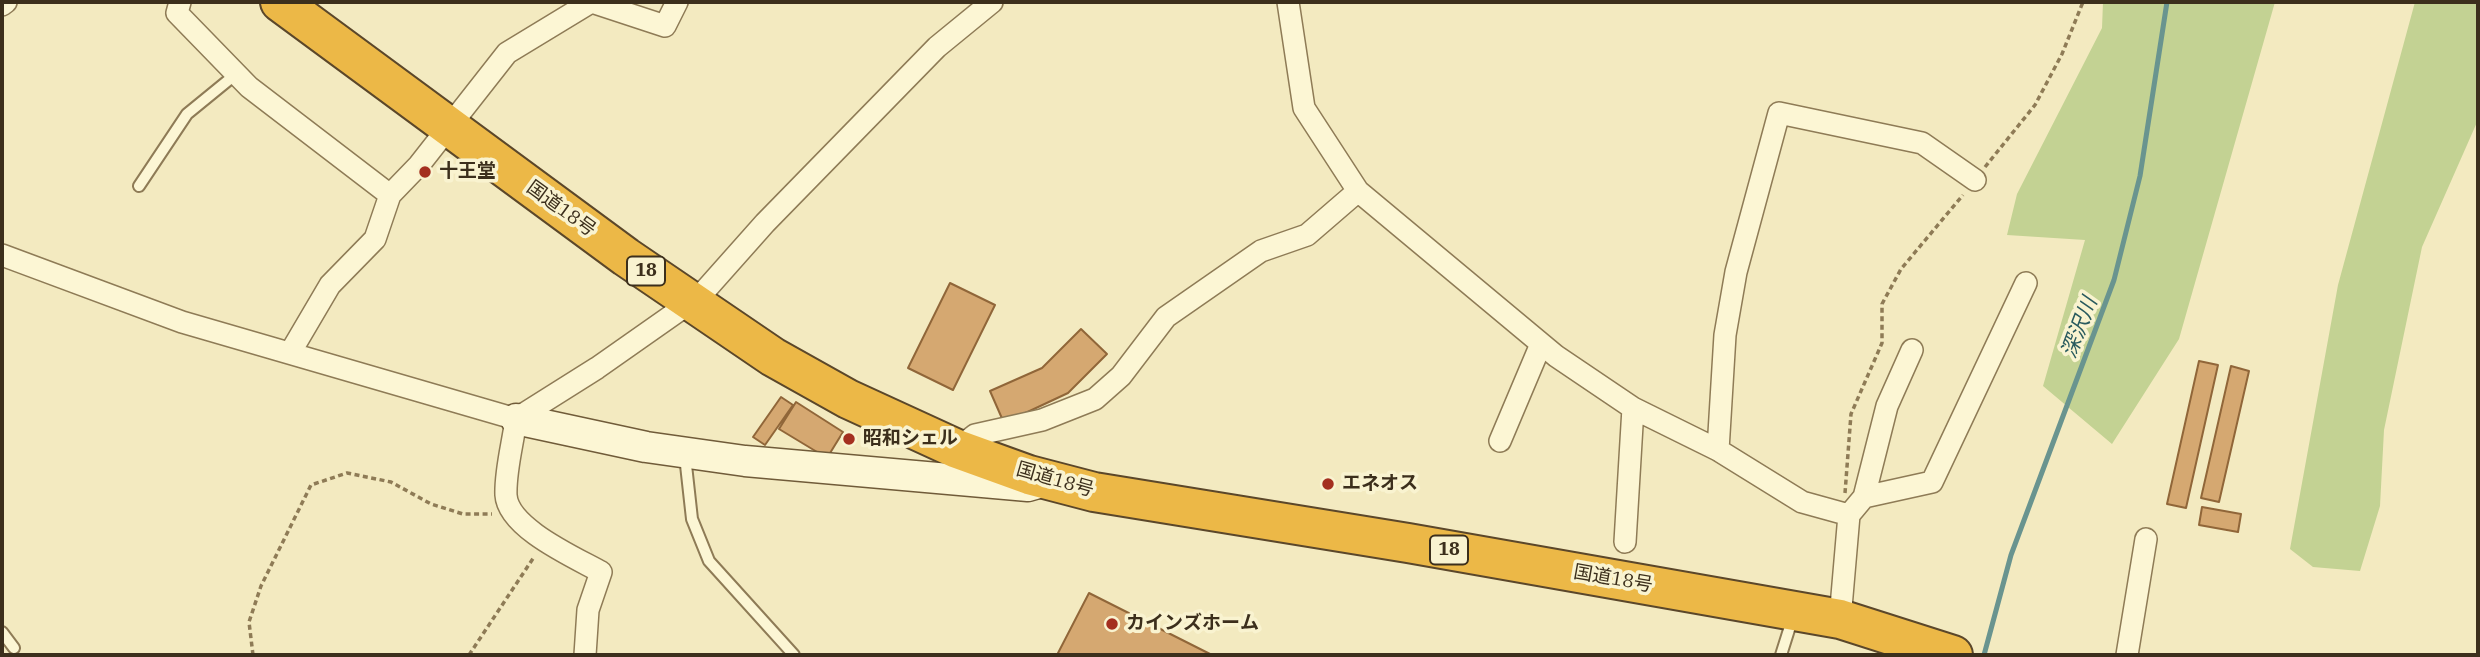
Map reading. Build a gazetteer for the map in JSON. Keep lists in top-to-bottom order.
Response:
{
  "streets": {
    "highway": ["国道18号", "18"]
  },
  "water": ["深沢川"],
  "places": [
    "十王堂",
    "昭和シェル",
    "エネオス",
    "カインズホーム"
  ]
}
